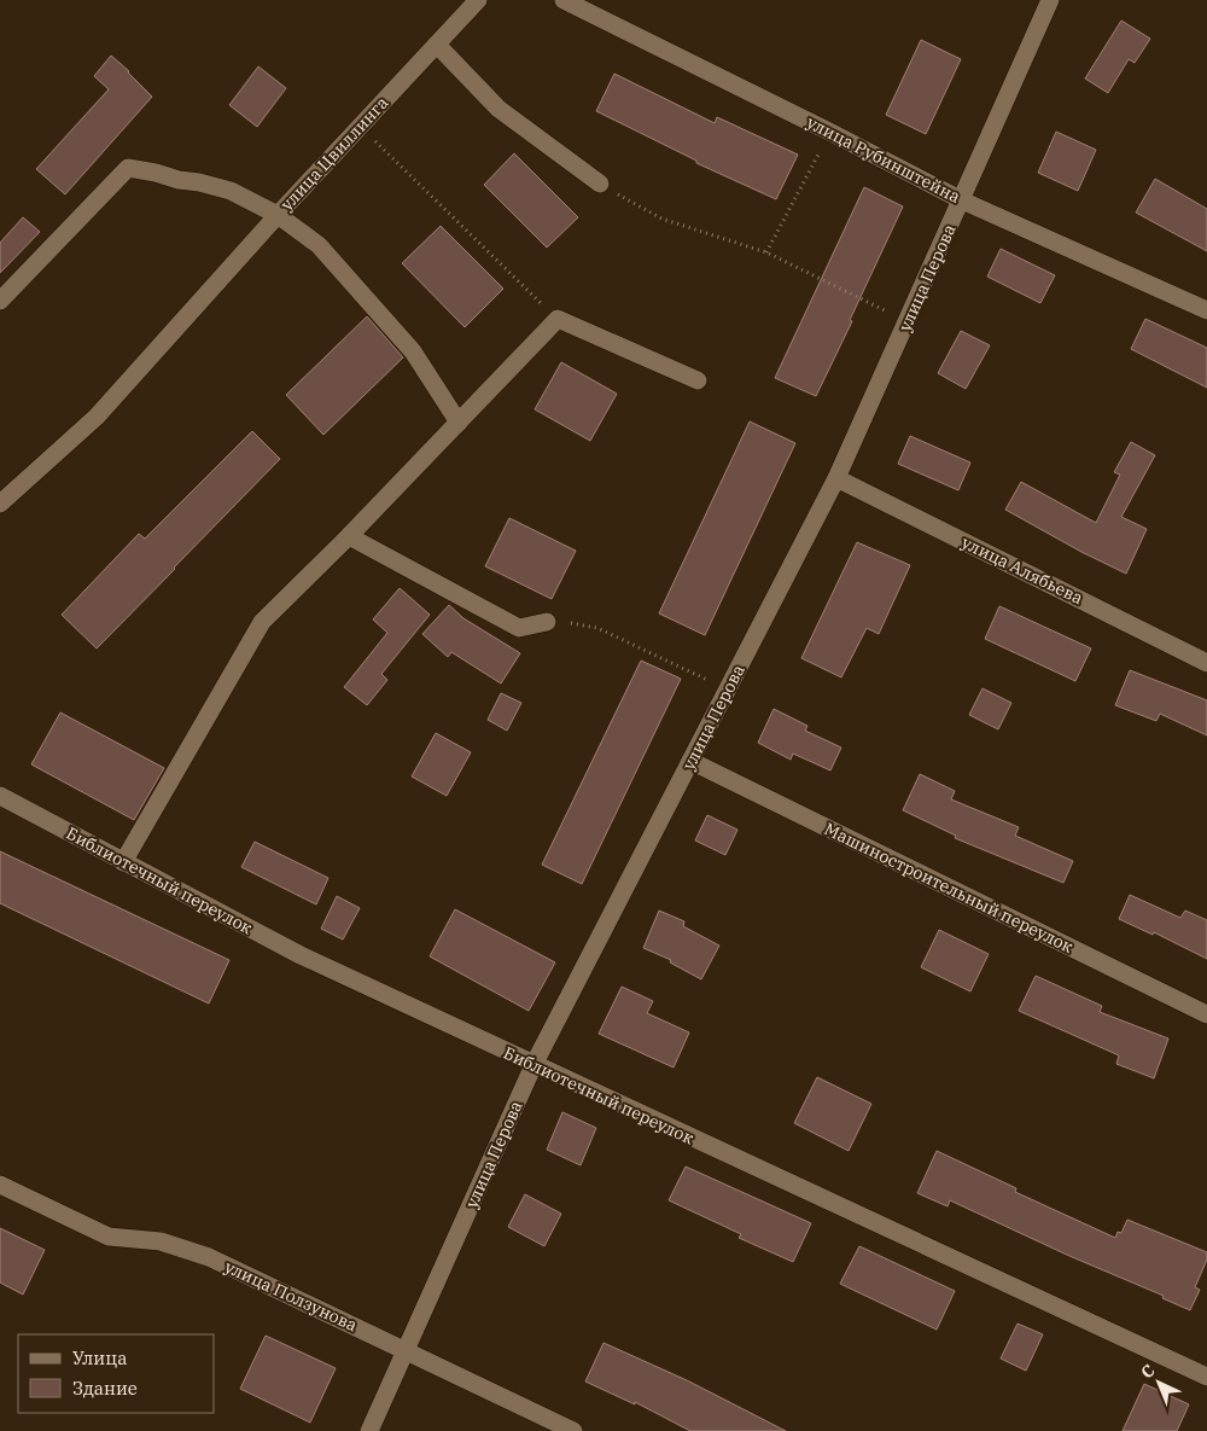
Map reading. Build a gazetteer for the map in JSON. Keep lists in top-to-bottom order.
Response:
{
  "streets": {
    "street": [
      "улица Цвиллинга",
      "улица Рубинштейна",
      "улица Перова",
      "улица Алябьева",
      "Библиотечный переулок",
      "Машиностроительный переулок",
      "улица Ползунова"
    ]
  },
  "crossings": [
    ["улица Рубинштейна", "улица Перова"],
    ["улица Перова", "улица Алябьева"],
    ["улица Перова", "Библиотечный переулок"],
    ["улица Перова", "Машиностроительный переулок"],
    ["улица Перова", "улица Ползунова"]
  ],
  "legend": ["Улица", "Здание"],
  "north": "top left"
}
